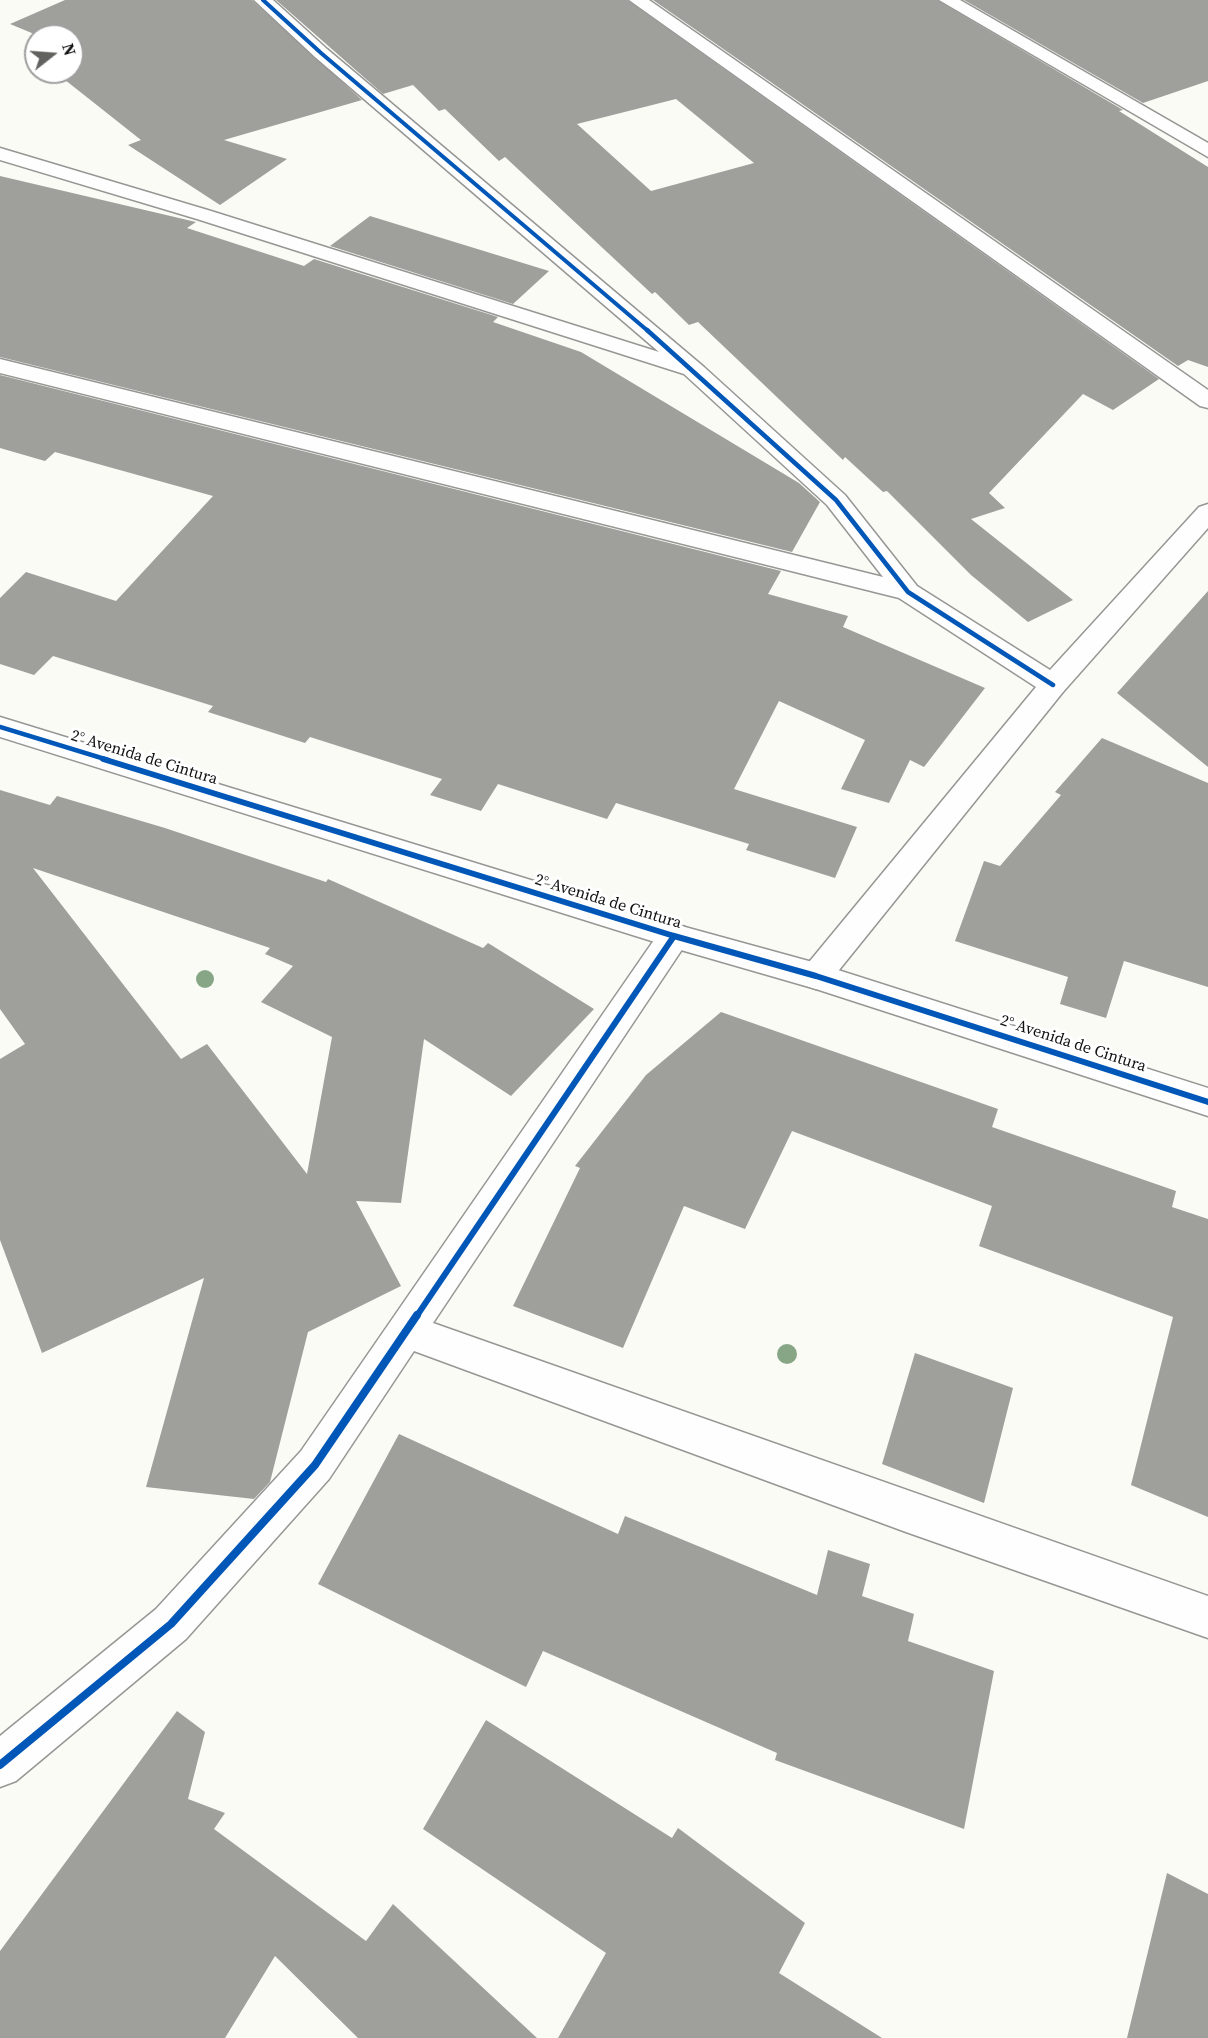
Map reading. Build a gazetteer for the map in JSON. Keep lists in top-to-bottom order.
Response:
{
  "streets": {
    "street": ["2° Avenida de Cintura"]
  },
  "north": "right"
}
